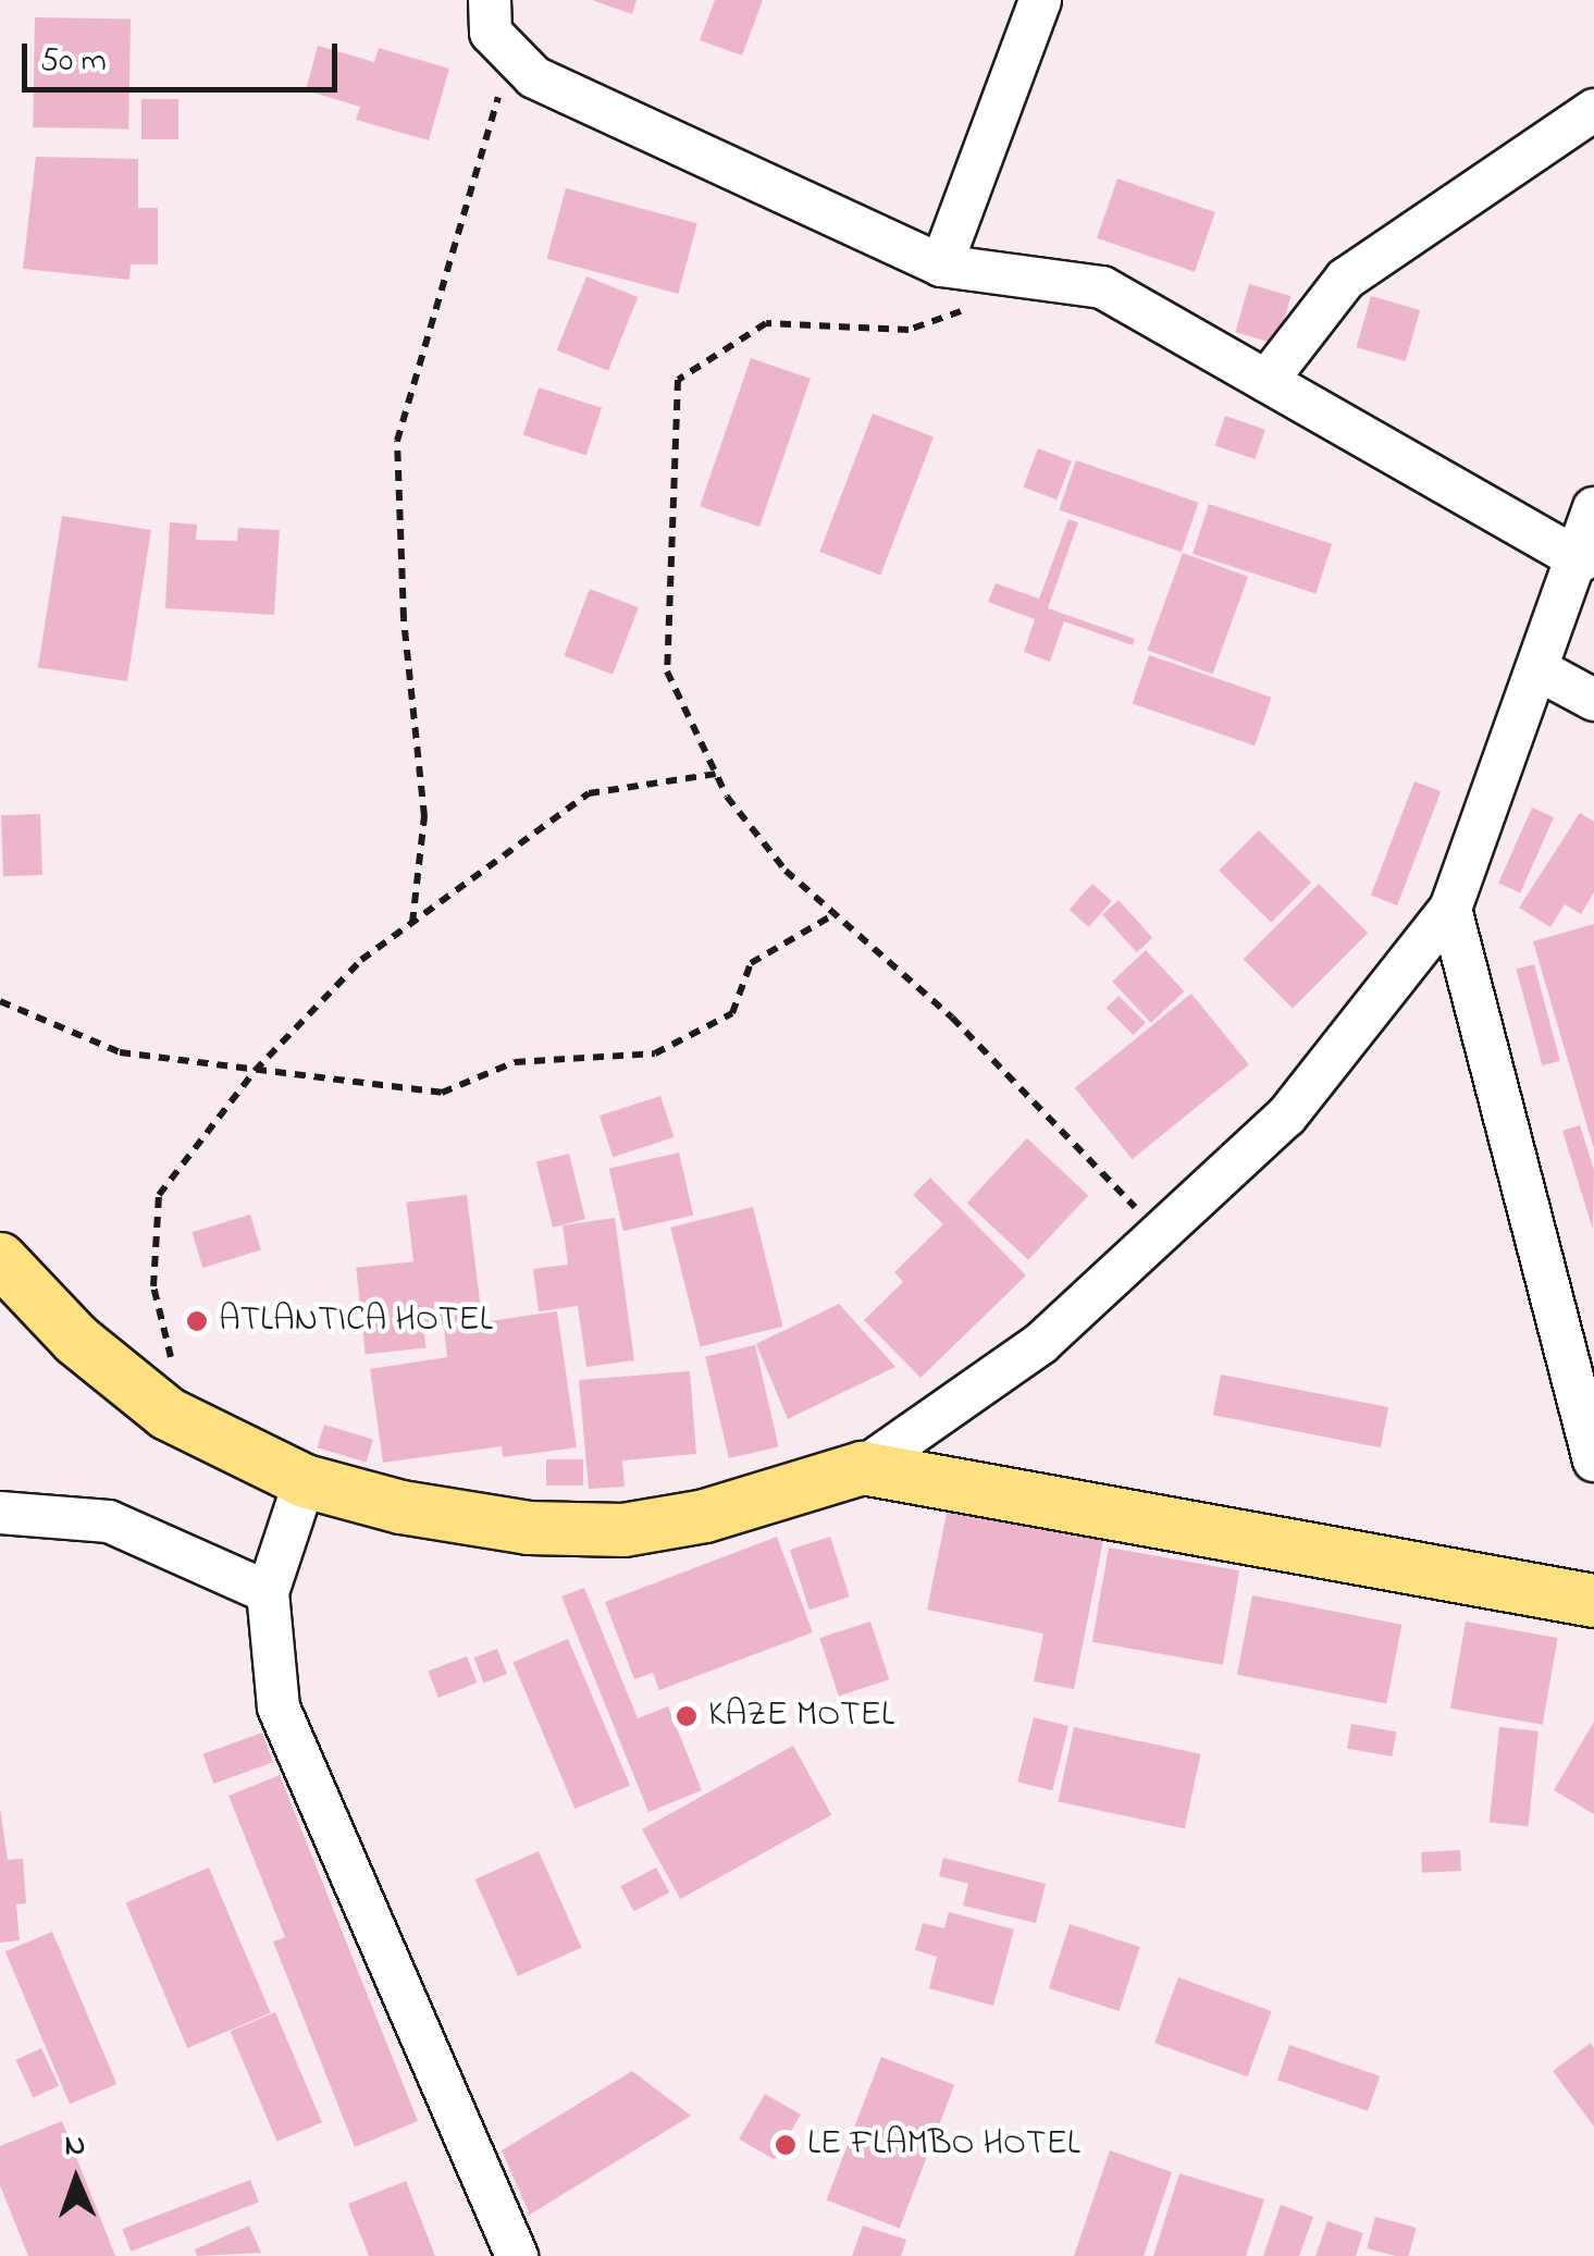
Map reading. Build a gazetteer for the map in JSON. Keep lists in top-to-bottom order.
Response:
{
  "places": ["ATLANTICA HOTEL", "KAZE MOTEL", "LE FLAMBO HOTEL"],
  "scale_bar": "50 m",
  "north": "top"
}
